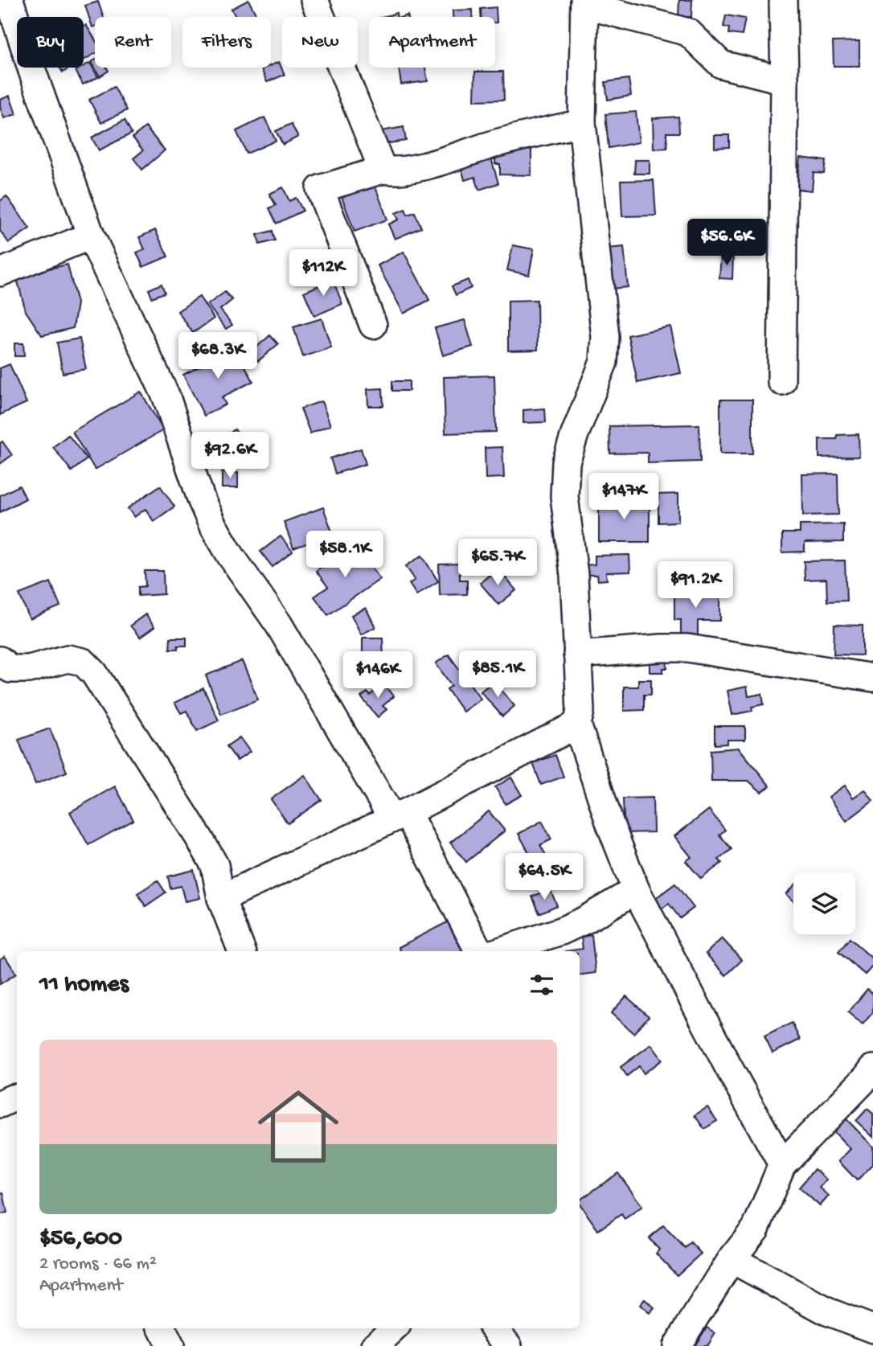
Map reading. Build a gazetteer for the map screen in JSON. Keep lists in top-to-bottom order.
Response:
{
  "page": {
    "chip": [
      "Buy",
      "Rent",
      "Filters",
      "New",
      "Apartment"
    ],
    "price": [
      "$56.6K",
      "$112K",
      "$68.3K",
      "$92.6K",
      "$147K",
      "$58.1K",
      "$65.7K",
      "$91.2K",
      "$85.1K",
      "$146K",
      "$64.5K"
    ],
    "heading": "11 homes",
    "list": [
      {
        "name": "$56,600",
        "note": "2 rooms · 66 m² · Apartment"
      }
    ]
  }
}
